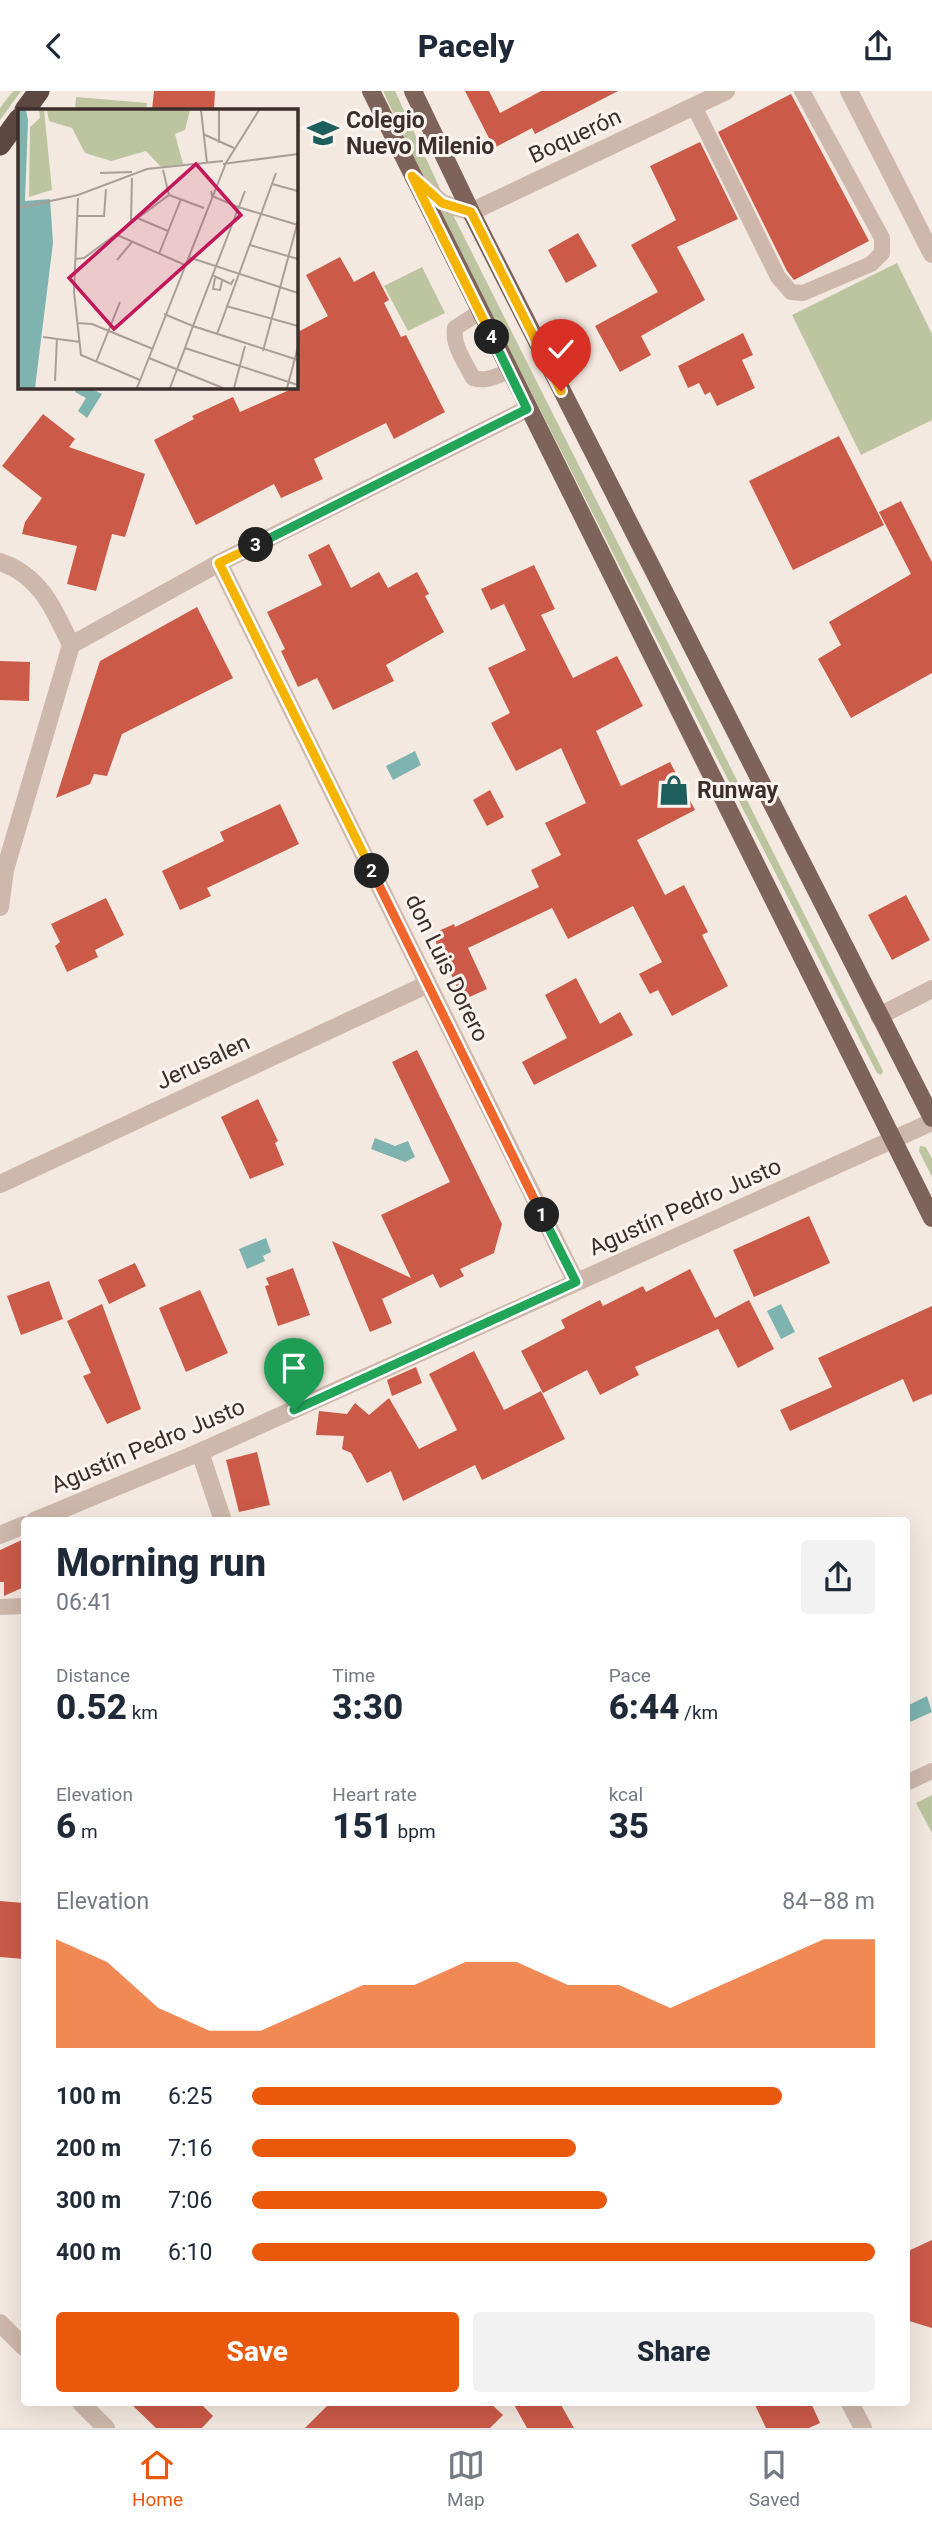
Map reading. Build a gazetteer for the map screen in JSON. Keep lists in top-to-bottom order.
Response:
{
  "streets": {
    "street": [
      "Boquerón",
      "don Luis Dorero",
      "Jerusalen",
      "Agustín Pedro Justo"
    ]
  },
  "crossings": [
    ["don Luis Dorero", "Jerusalen"],
    ["don Luis Dorero", "Agustín Pedro Justo"]
  ],
  "places": {
    "school or university": ["Colegio Nuevo Milenio"],
    "shop": ["Runway"]
  },
  "page": {
    "header": "Pacely",
    "pins": [
      "4",
      "3",
      "2",
      "1"
    ],
    "heading": ["Morning run", "06:41"],
    "stats": [
      ["Distance", "0.52 km"],
      ["Time", "3:30"],
      ["Pace", "6:44 /km"],
      ["Elevation", "6 m"],
      ["Heart rate", "151 bpm"],
      ["kcal", "35"]
    ],
    "chart": ["Elevation", "84–88 m"],
    "list": [
      {
        "name": "100 m",
        "note": "6:25"
      },
      {
        "name": "200 m",
        "note": "7:16"
      },
      {
        "name": "300 m",
        "note": "7:06"
      },
      {
        "name": "400 m",
        "note": "6:10"
      }
    ],
    "buttons": ["Save", "Share"],
    "tabs": ["Home", "Map", "Saved"]
  }
}
